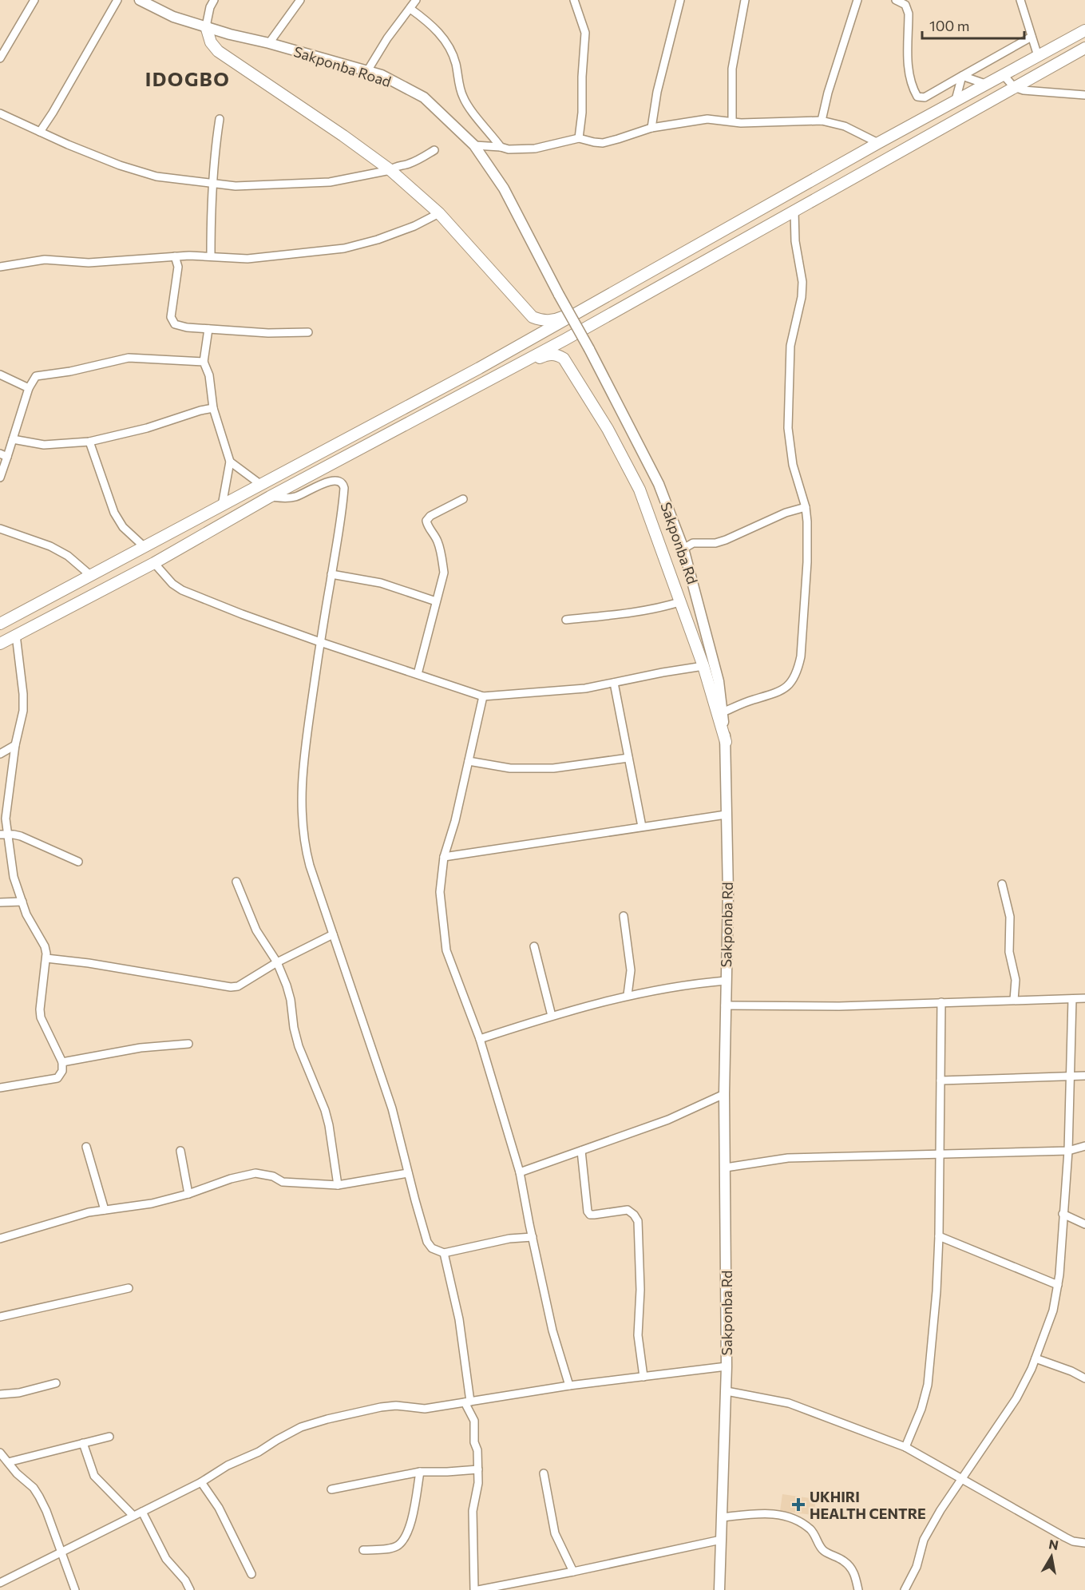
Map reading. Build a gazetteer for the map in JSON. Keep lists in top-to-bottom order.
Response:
{
  "streets": {
    "main road": ["Sakponba Road", "Sakponba Rd"]
  },
  "crossings": [
    ["Sakponba Road", "Sakponba Rd"]
  ],
  "districts": ["IDOGBO"],
  "places": {
    "health": ["UKHIRI HEALTH CENTRE"]
  },
  "scale_bar": "100 m",
  "north": "top"
}
